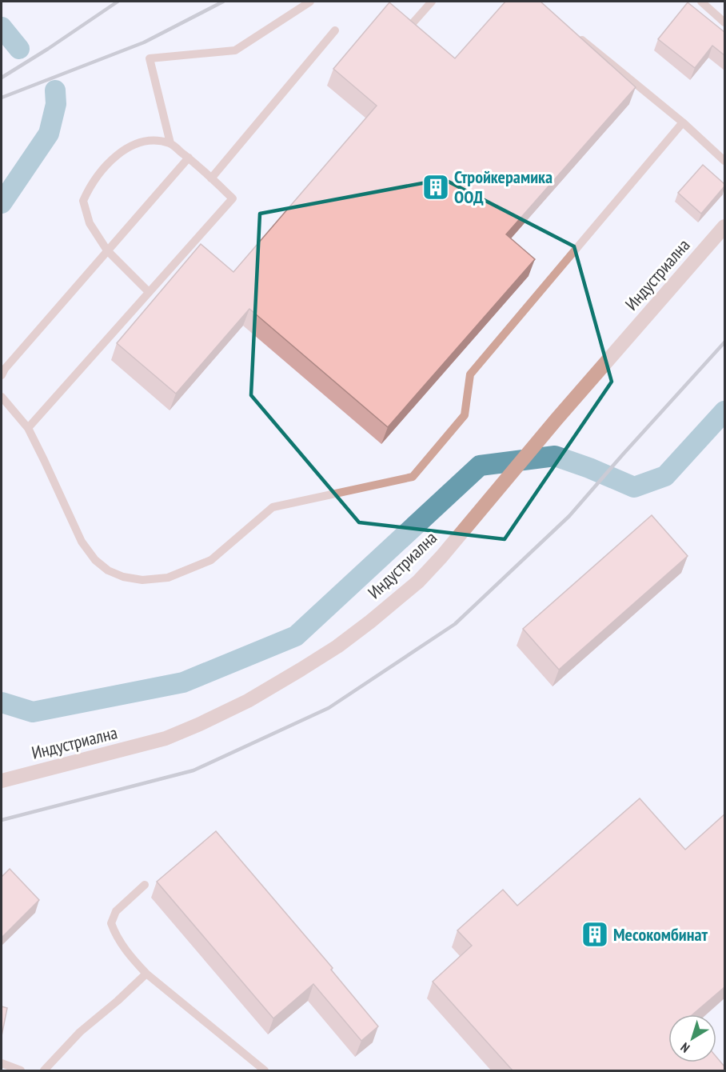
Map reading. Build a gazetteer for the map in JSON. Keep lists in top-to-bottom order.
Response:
{
  "streets": {
    "street": ["Индустриална"]
  },
  "places": {
    "building": ["Стройкерамика ООД", "Месокомбинат"]
  },
  "north": "bottom left"
}
